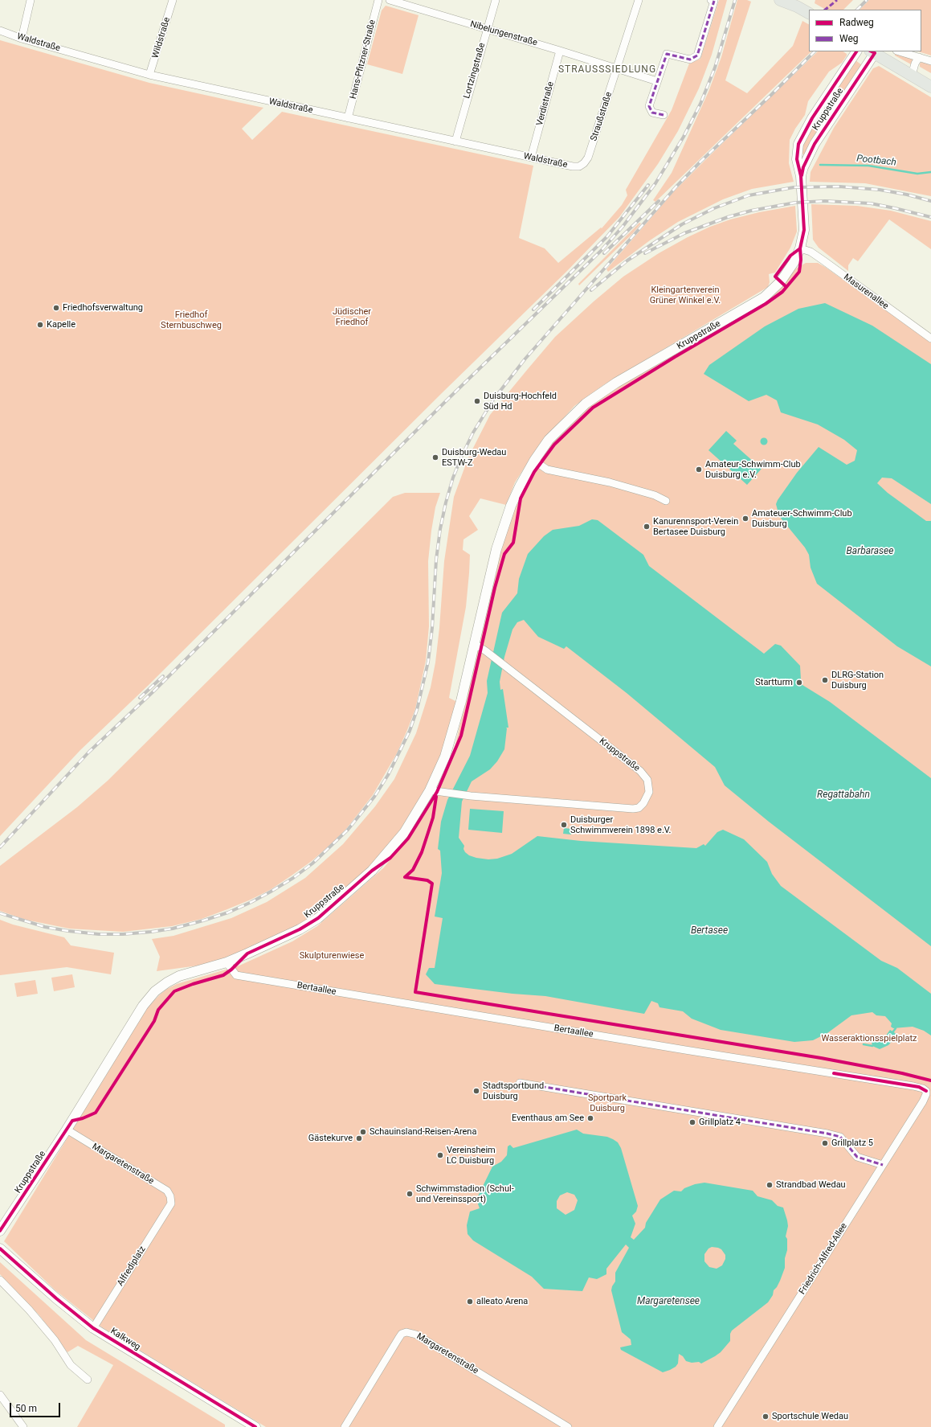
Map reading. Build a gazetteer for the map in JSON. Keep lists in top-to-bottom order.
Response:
{
  "streets": {
    "street": [
      "Nibelungenstraße",
      "Wildstraße",
      "Waldstraße",
      "Hans-Pfitzner-Straße",
      "Lortzingstraße",
      "Verdistraße",
      "Kruppstraße",
      "Straußstraße",
      "Masurenallee",
      "Bertaallee",
      "Margaretenstraße",
      "Friedrich-Alfred-Allee",
      "Alfrediplatz",
      "Kalkweg"
    ]
  },
  "crossings": [
    ["Nibelungenstraße", "Lortzingstraße"],
    ["Nibelungenstraße", "Verdistraße"],
    ["Nibelungenstraße", "Straußstraße"],
    ["Wildstraße", "Waldstraße"],
    ["Waldstraße", "Hans-Pfitzner-Straße"],
    ["Waldstraße", "Lortzingstraße"],
    ["Waldstraße", "Verdistraße"],
    ["Waldstraße", "Straußstraße"],
    ["Kruppstraße", "Masurenallee"],
    ["Kruppstraße", "Bertaallee"],
    ["Kruppstraße", "Margaretenstraße"],
    ["Bertaallee", "Friedrich-Alfred-Allee"],
    ["Margaretenstraße", "Alfrediplatz"],
    ["Alfrediplatz", "Kalkweg"]
  ],
  "districts": ["STRAUSSSIEDLUNG"],
  "water": [
    "Pootbach",
    "Barbarasee",
    "Regattabahn",
    "Bertasee",
    "Margaretensee"
  ],
  "parks": [
    "Kleingartenverein Grüner Winkel e.V.",
    "Jüdischer Friedhof",
    "Friedhof Sternbuschweg",
    "Skulpturenwiese",
    "Wasseraktionsspielplatz",
    "Sportpark Duisburg"
  ],
  "places": [
    "Friedhofsverwaltung",
    "Kapelle",
    "Duisburg-Hochfeld Süd Hd",
    "Duisburg-Wedau ESTW-Z",
    "Amateur-Schwimm-Club Duisburg e.V.",
    "Amateuer-Schwimm-Club Duisburg",
    "Kanurennsport-Verein Bertasee Duisburg",
    "DLRG-Station Duisburg",
    "Startturm",
    "Duisburger Schwimmverein 1898 e.V.",
    "Stadtsportbund Duisburg",
    "Eventhaus am See",
    "Grillplatz 4",
    "Schauinsland-Reisen-Arena",
    "Gästekurve",
    "Grillplatz 5",
    "Vereinsheim LC Duisburg",
    "Strandbad Wedau",
    "Schwimmstadion (Schul- und Vereinssport)",
    "alleato Arena",
    "Sportschule Wedau"
  ],
  "legend": ["Radweg", "Weg"],
  "scale_bar": "50 m"
}
